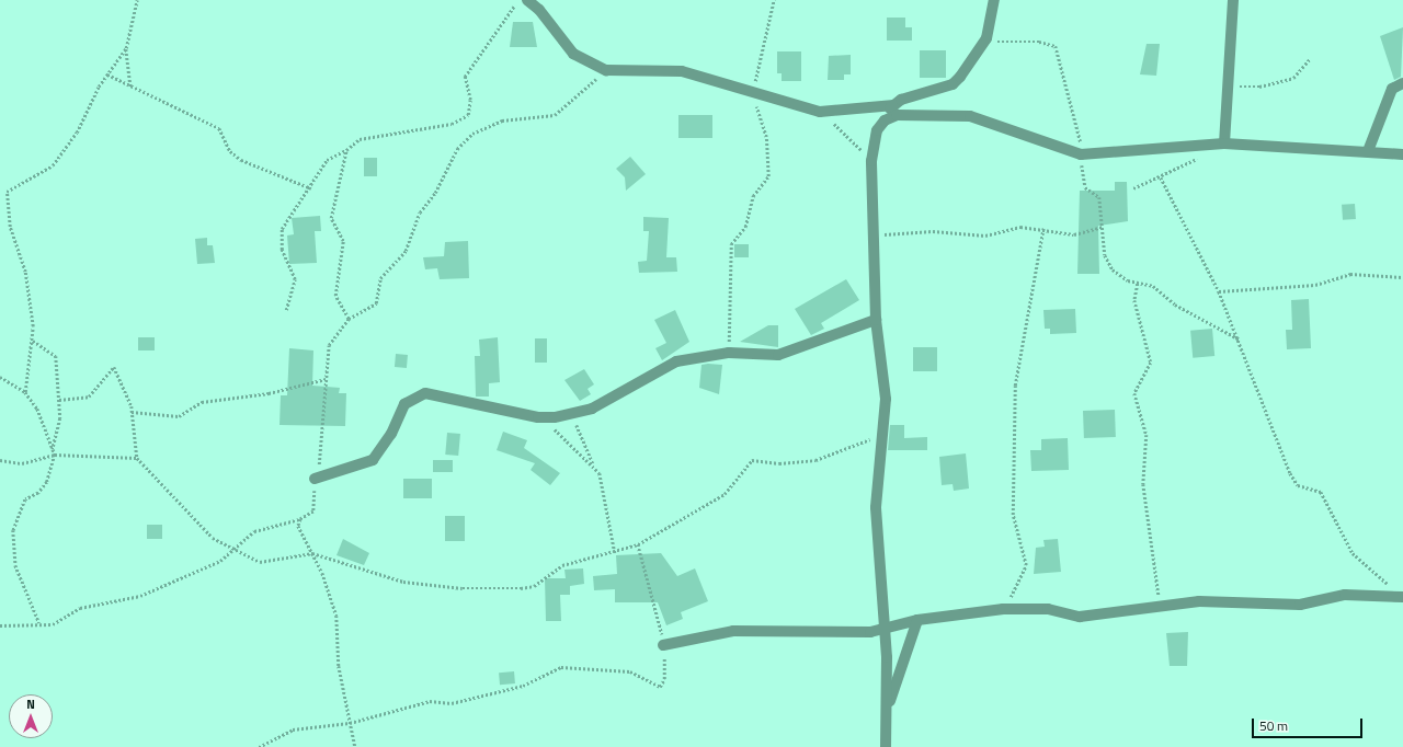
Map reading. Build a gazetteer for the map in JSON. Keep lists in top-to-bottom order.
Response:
{
  "scale_bar": "50 m",
  "north": "top"
}
